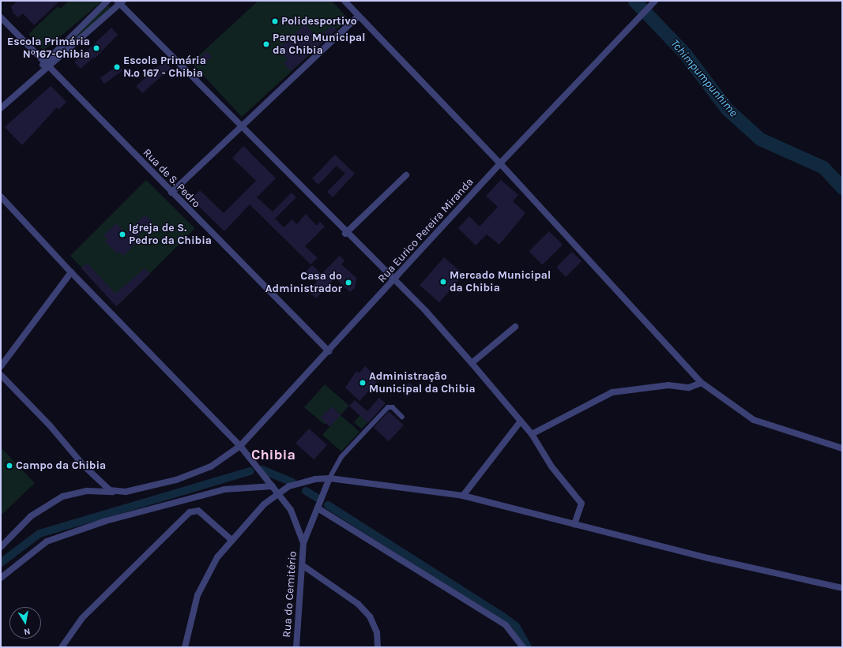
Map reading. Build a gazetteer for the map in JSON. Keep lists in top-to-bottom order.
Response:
{
  "streets": {
    "street": ["Rua de S. Pedro", "Rua Eurico Pereira Miranda", "Rua do Cemitério"]
  },
  "crossings": [
    ["Rua de S. Pedro", "Rua Eurico Pereira Miranda"]
  ],
  "districts": ["Chibia"],
  "water": ["Tchimpumpunhime"],
  "places": [
    "Polidesportivo",
    "Parque Municipal da Chibia",
    "Escola Primária N⁰167-Chibia",
    "Escola Primária N.º 167 - Chibia",
    "Igreja de S. Pedro da Chibia",
    "Mercado Municipal da Chibia",
    "Casa do Administrador",
    "Administração Municipal da Chibia",
    "Campo da Chibia"
  ],
  "north": "bottom"
}
